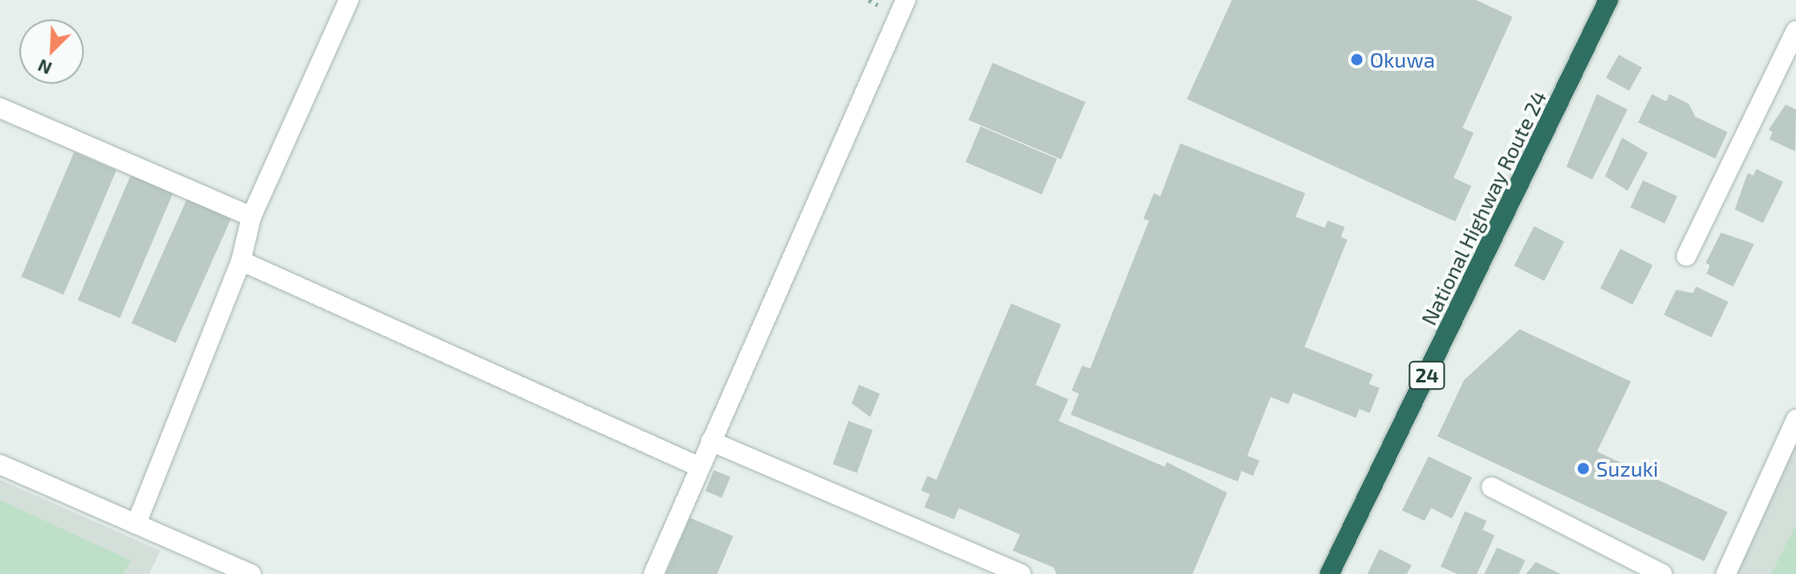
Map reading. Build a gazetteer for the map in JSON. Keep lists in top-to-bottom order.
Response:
{
  "streets": {
    "highway": ["National Highway Route 24", "24"]
  },
  "places": ["Okuwa", "Suzuki"],
  "north": "bottom left"
}
